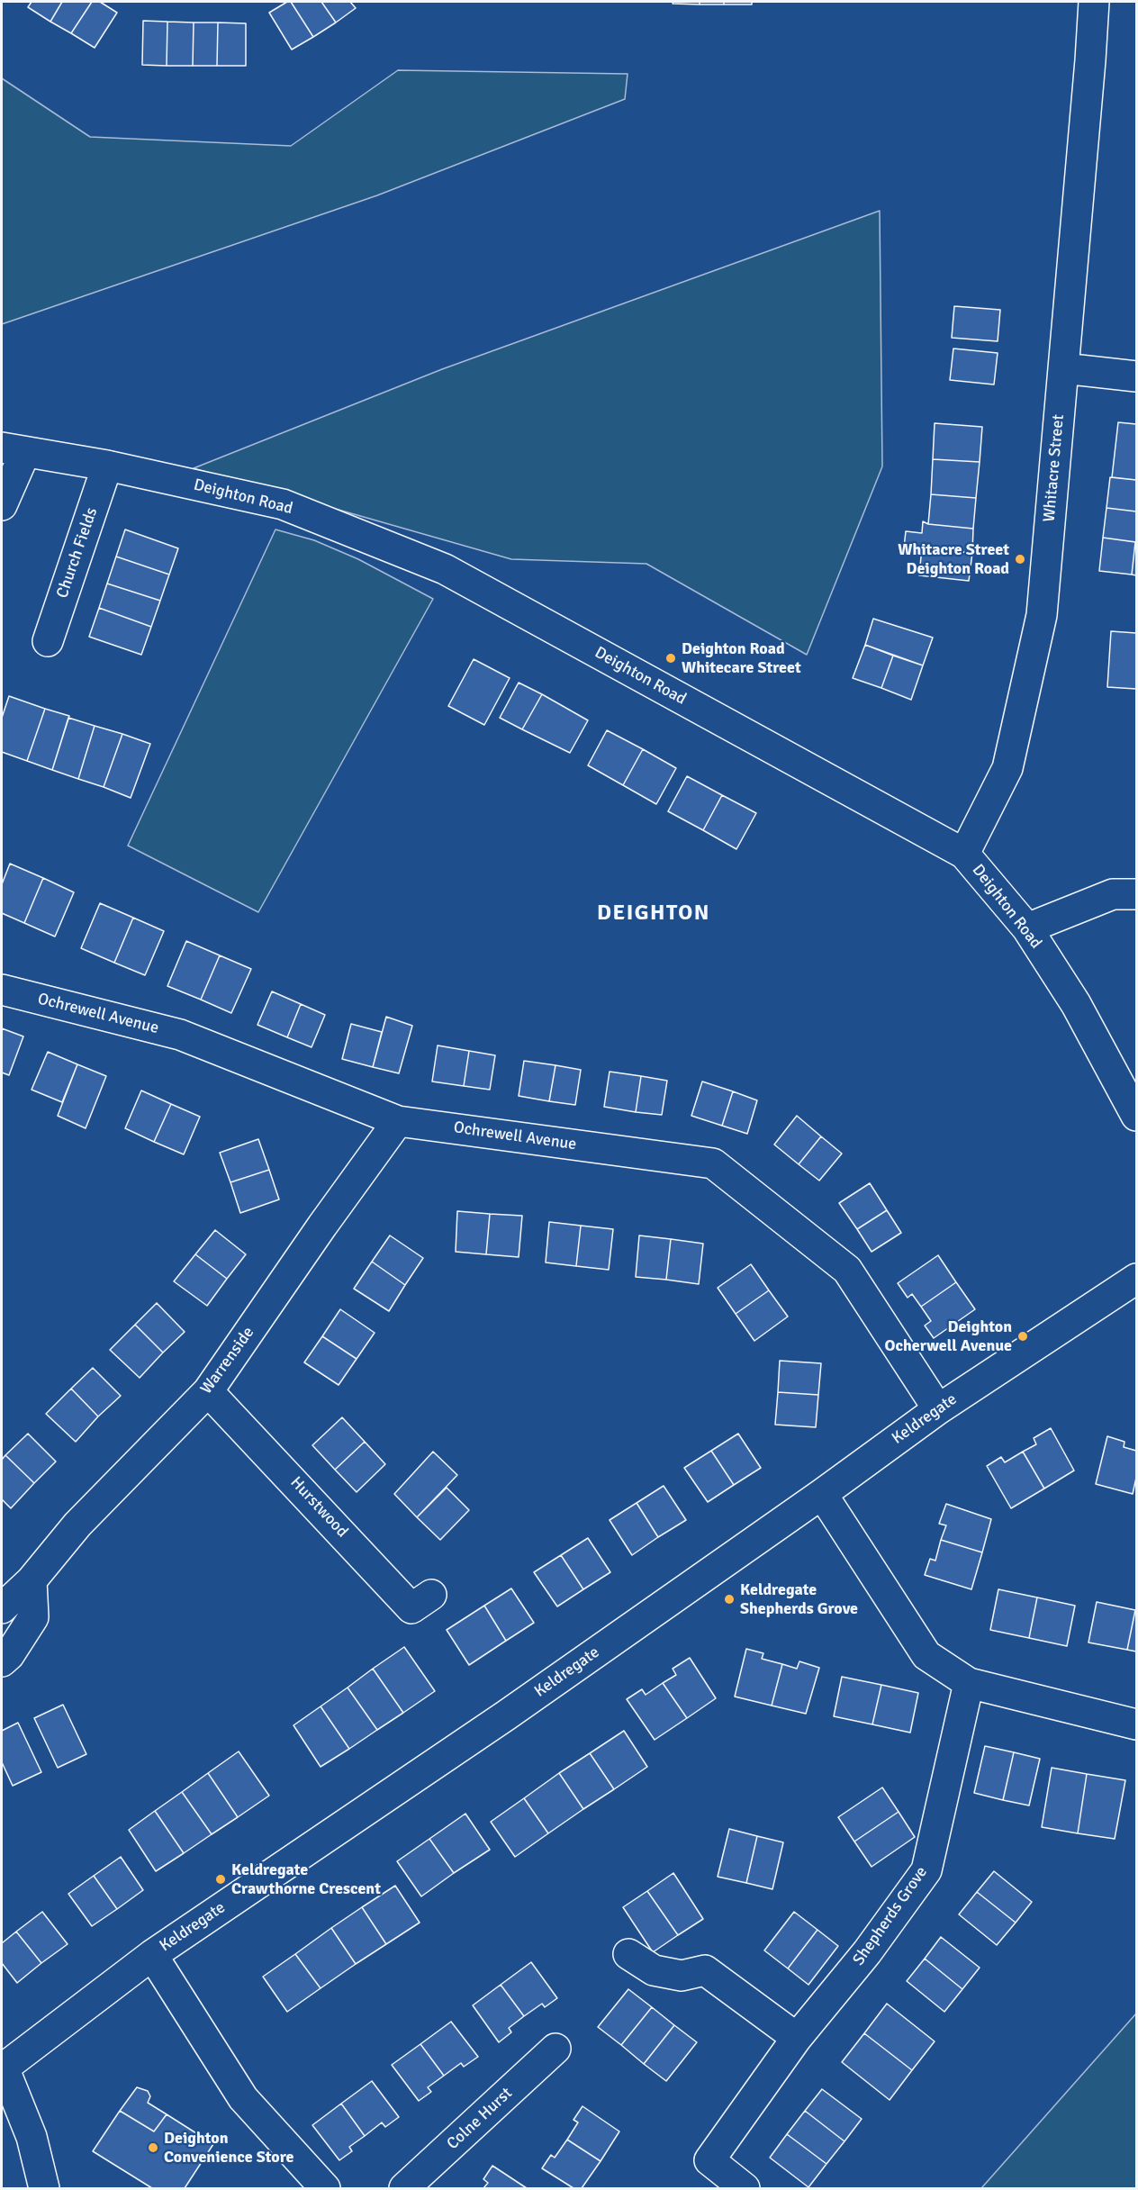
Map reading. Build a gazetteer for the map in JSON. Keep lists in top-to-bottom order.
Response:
{
  "streets": {
    "street": [
      "Whitacre Street",
      "Deighton Road",
      "Church Fields",
      "Ochrewell Avenue",
      "Warrenside",
      "Keldregate",
      "Hurstwood",
      "Shepherds Grove",
      "Colne Hurst"
    ]
  },
  "crossings": [
    ["Whitacre Street", "Deighton Road"],
    ["Deighton Road", "Church Fields"],
    ["Ochrewell Avenue", "Warrenside"],
    ["Ochrewell Avenue", "Keldregate"],
    ["Warrenside", "Hurstwood"]
  ],
  "districts": ["DEIGHTON"],
  "places": [
    "Whitacre Street Deighton Road",
    "Deighton Road Whitecare Street",
    "Deighton Ocherwell Avenue",
    "Keldregate Shepherds Grove",
    "Keldregate Crawthorne Crescent",
    "Deighton Convenience Store"
  ]
}
